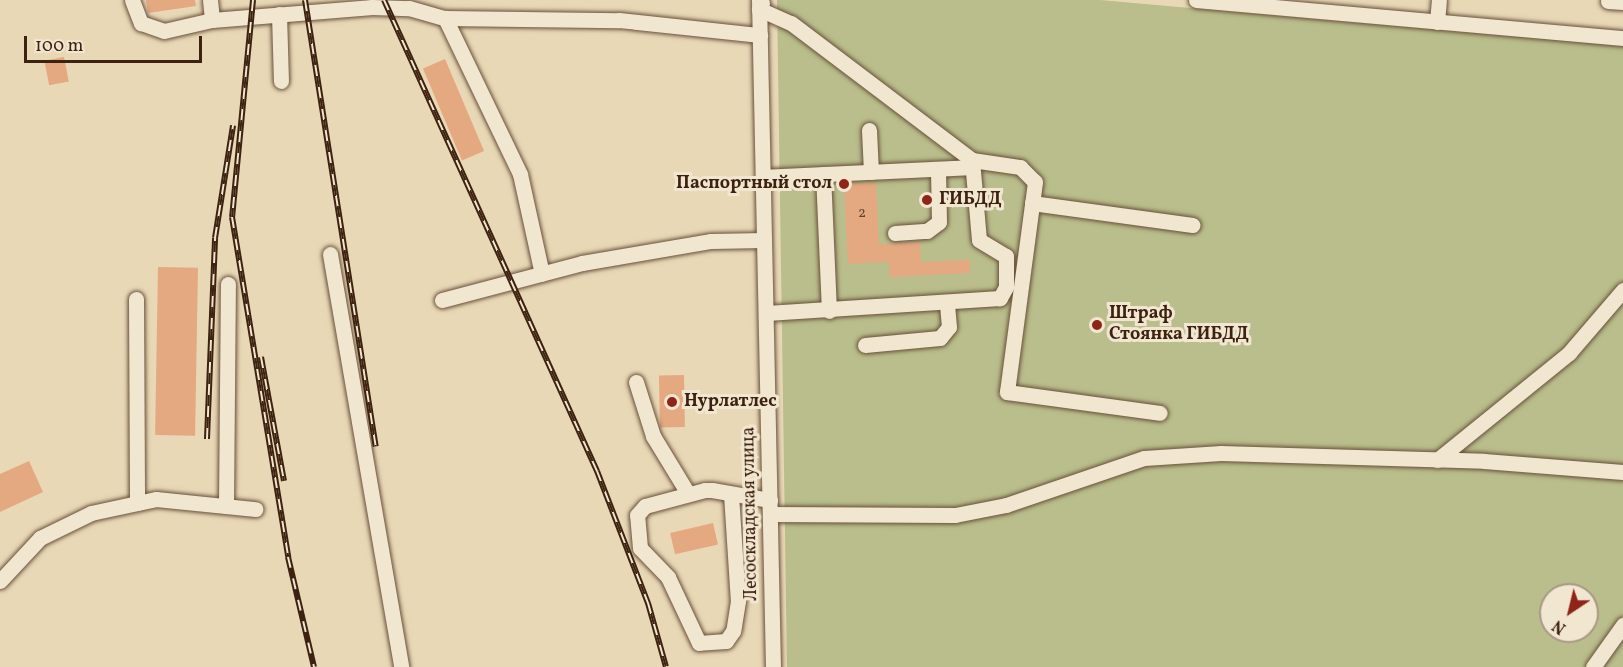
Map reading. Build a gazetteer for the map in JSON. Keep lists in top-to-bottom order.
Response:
{
  "streets": {
    "street": ["Лесоскладская улица"]
  },
  "places": [
    "Паспортный стол",
    "ГИБДД",
    "Штраф Стоянка ГИБДД",
    "Нурлатлес"
  ],
  "house_numbers": ["2"],
  "scale_bar": "100 m",
  "north": "bottom left"
}
